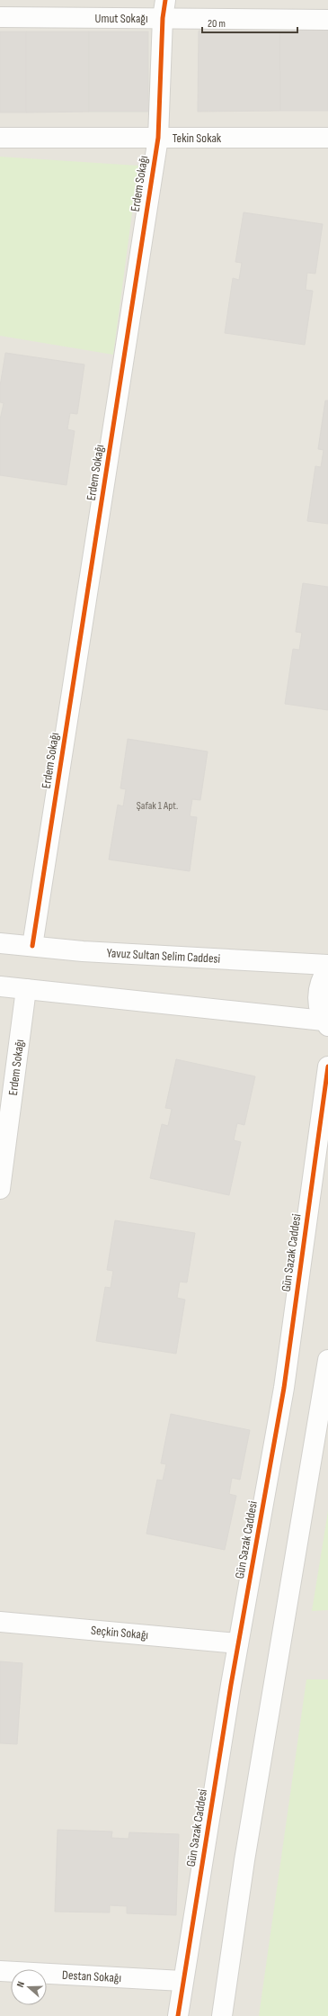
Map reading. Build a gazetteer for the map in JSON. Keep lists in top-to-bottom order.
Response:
{
  "streets": {
    "street": [
      "Umut Sokağı",
      "Tekin Sokak",
      "Erdem Sokağı",
      "Yavuz Sultan Selim Caddesi",
      "Gün Sazak Caddesi",
      "Seçkin Sokağı",
      "Destan Sokağı"
    ]
  },
  "crossings": [
    ["Umut Sokağı", "Erdem Sokağı"],
    ["Tekin Sokak", "Erdem Sokağı"],
    ["Erdem Sokağı", "Yavuz Sultan Selim Caddesi"],
    ["Gün Sazak Caddesi", "Seçkin Sokağı"],
    ["Gün Sazak Caddesi", "Destan Sokağı"]
  ],
  "house_numbers": ["Şafak 1 Apt."],
  "scale_bar": "20 m",
  "north": "left"
}
